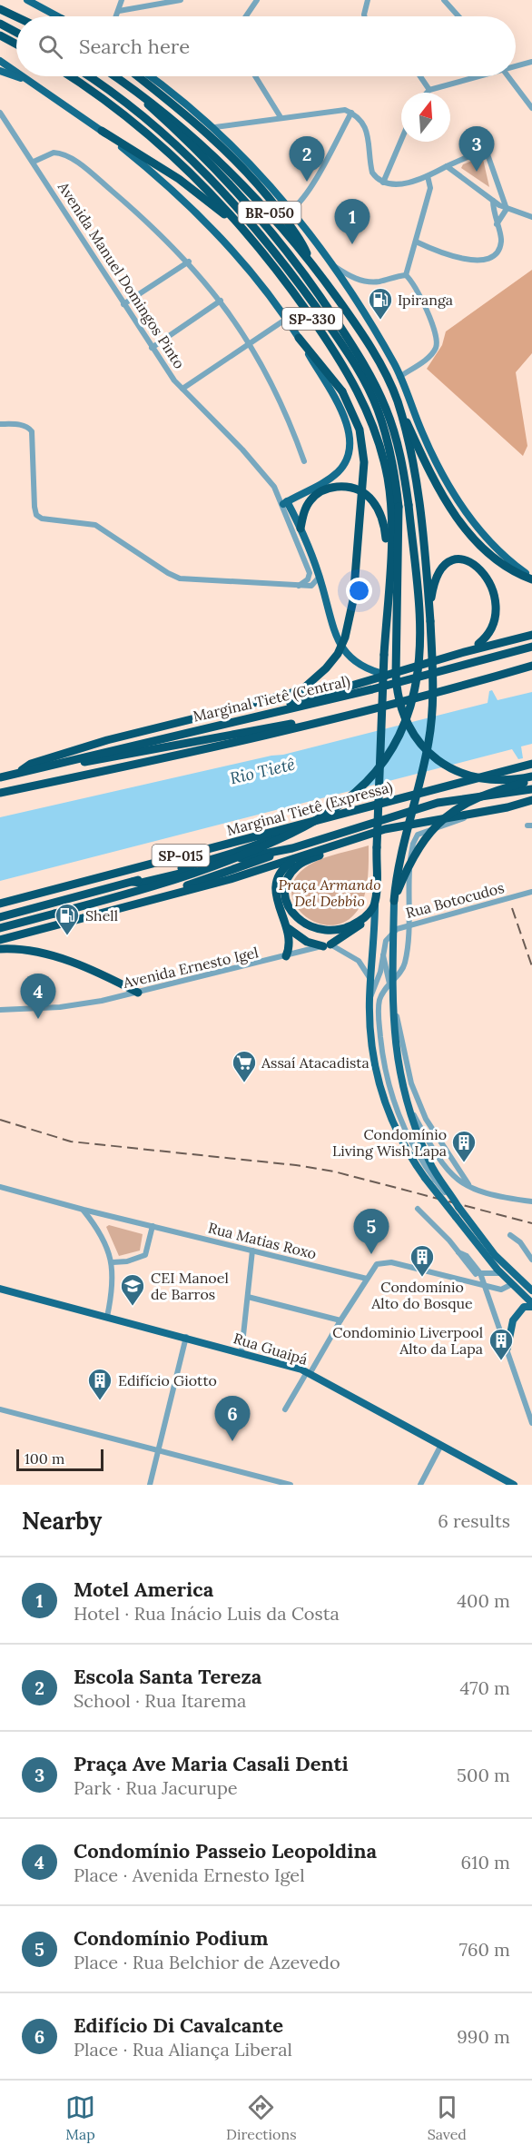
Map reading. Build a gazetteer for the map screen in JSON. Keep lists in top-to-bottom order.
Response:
{
  "streets": {
    "highway": [
      "BR-050",
      "SP-330",
      "Marginal Tietê (Central)",
      "Marginal Tietê (Expressa)",
      "SP-015"
    ],
    "main road": ["Rua Guaipá"],
    "street": [
      "Avenida Manuel Domingos Pinto",
      "Rua Botocudos",
      "Avenida Ernesto Igel",
      "Rua Matias Roxo"
    ]
  },
  "water": ["Rio Tietê"],
  "parks": ["Praça Armando Del Debbio"],
  "places": {
    "fuel station": ["Ipiranga", "Shell"],
    "supermarket": ["Assaí Atacadista"],
    "building": [
      "Condomínio Living Wish Lapa",
      "Condomínio Alto do Bosque",
      "Condominio Liverpool Alto da Lapa",
      "Edifício Giotto"
    ],
    "school or university": ["CEI Manoel de Barros"]
  },
  "scale_bar": "100 m",
  "north": "top",
  "page": {
    "search": "Search here",
    "pins": [
      "3",
      "2",
      "1",
      "4",
      "5",
      "6"
    ],
    "scale": "100 m",
    "heading": ["Nearby", "6 results"],
    "list": [
      {
        "mark": "1",
        "name": "Motel America",
        "note": "Hotel · Rua Inácio Luis da Costa",
        "value": "400 m"
      },
      {
        "mark": "2",
        "name": "Escola Santa Tereza",
        "note": "School · Rua Itarema",
        "value": "470 m"
      },
      {
        "mark": "3",
        "name": "Praça Ave Maria Casali Denti",
        "note": "Park · Rua Jacurupe",
        "value": "500 m"
      },
      {
        "mark": "4",
        "name": "Condomínio Passeio Leopoldina",
        "note": "Place · Avenida Ernesto Igel",
        "value": "610 m"
      },
      {
        "mark": "5",
        "name": "Condomínio Podium",
        "note": "Place · Rua Belchior de Azevedo",
        "value": "760 m"
      },
      {
        "mark": "6",
        "name": "Edifício Di Cavalcante",
        "note": "Place · Rua Aliança Liberal",
        "value": "990 m"
      }
    ],
    "nav": ["Map", "Directions", "Saved"]
  }
}
